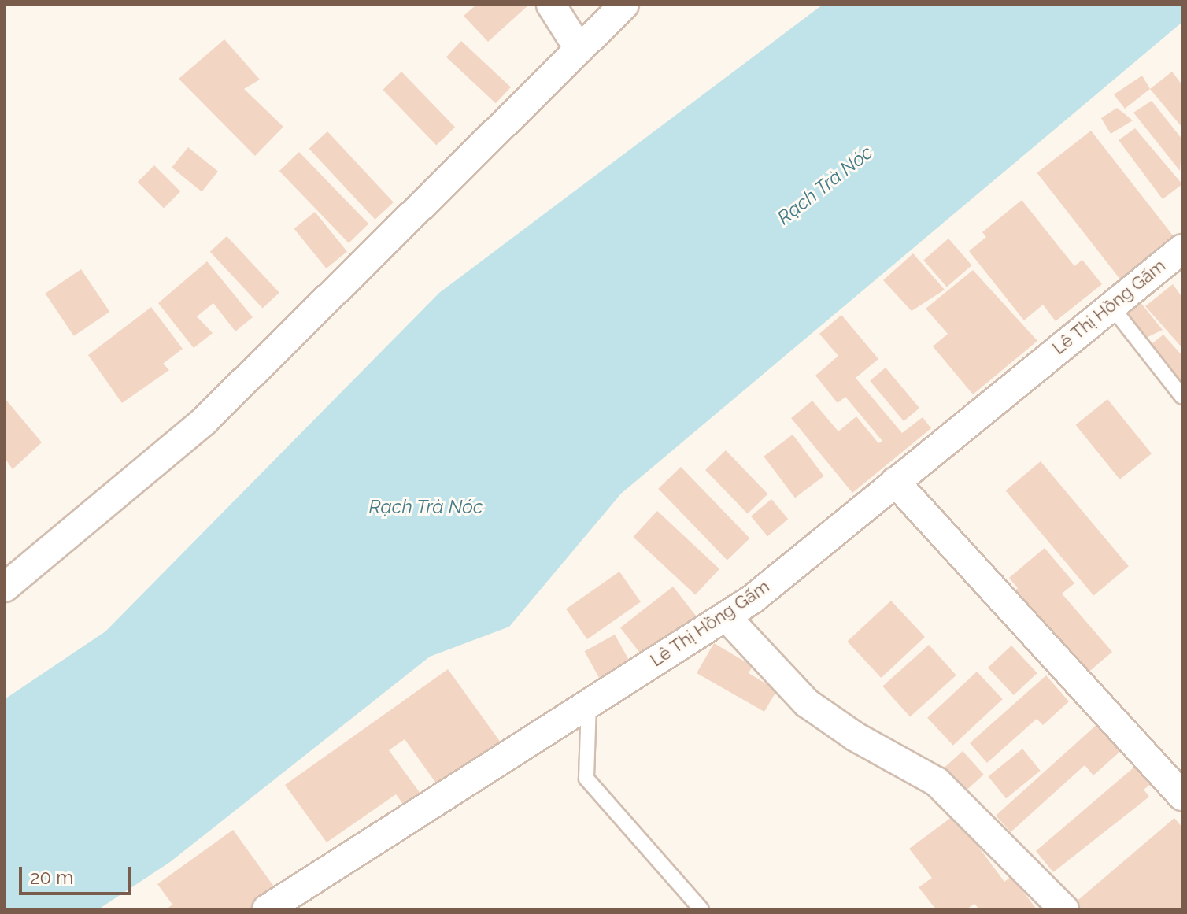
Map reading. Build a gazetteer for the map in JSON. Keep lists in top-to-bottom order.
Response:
{
  "streets": {
    "street": ["Lê Thị Hồng Gấm"]
  },
  "water": ["Rạch Trà Nóc"],
  "scale_bar": "20 m"
}
